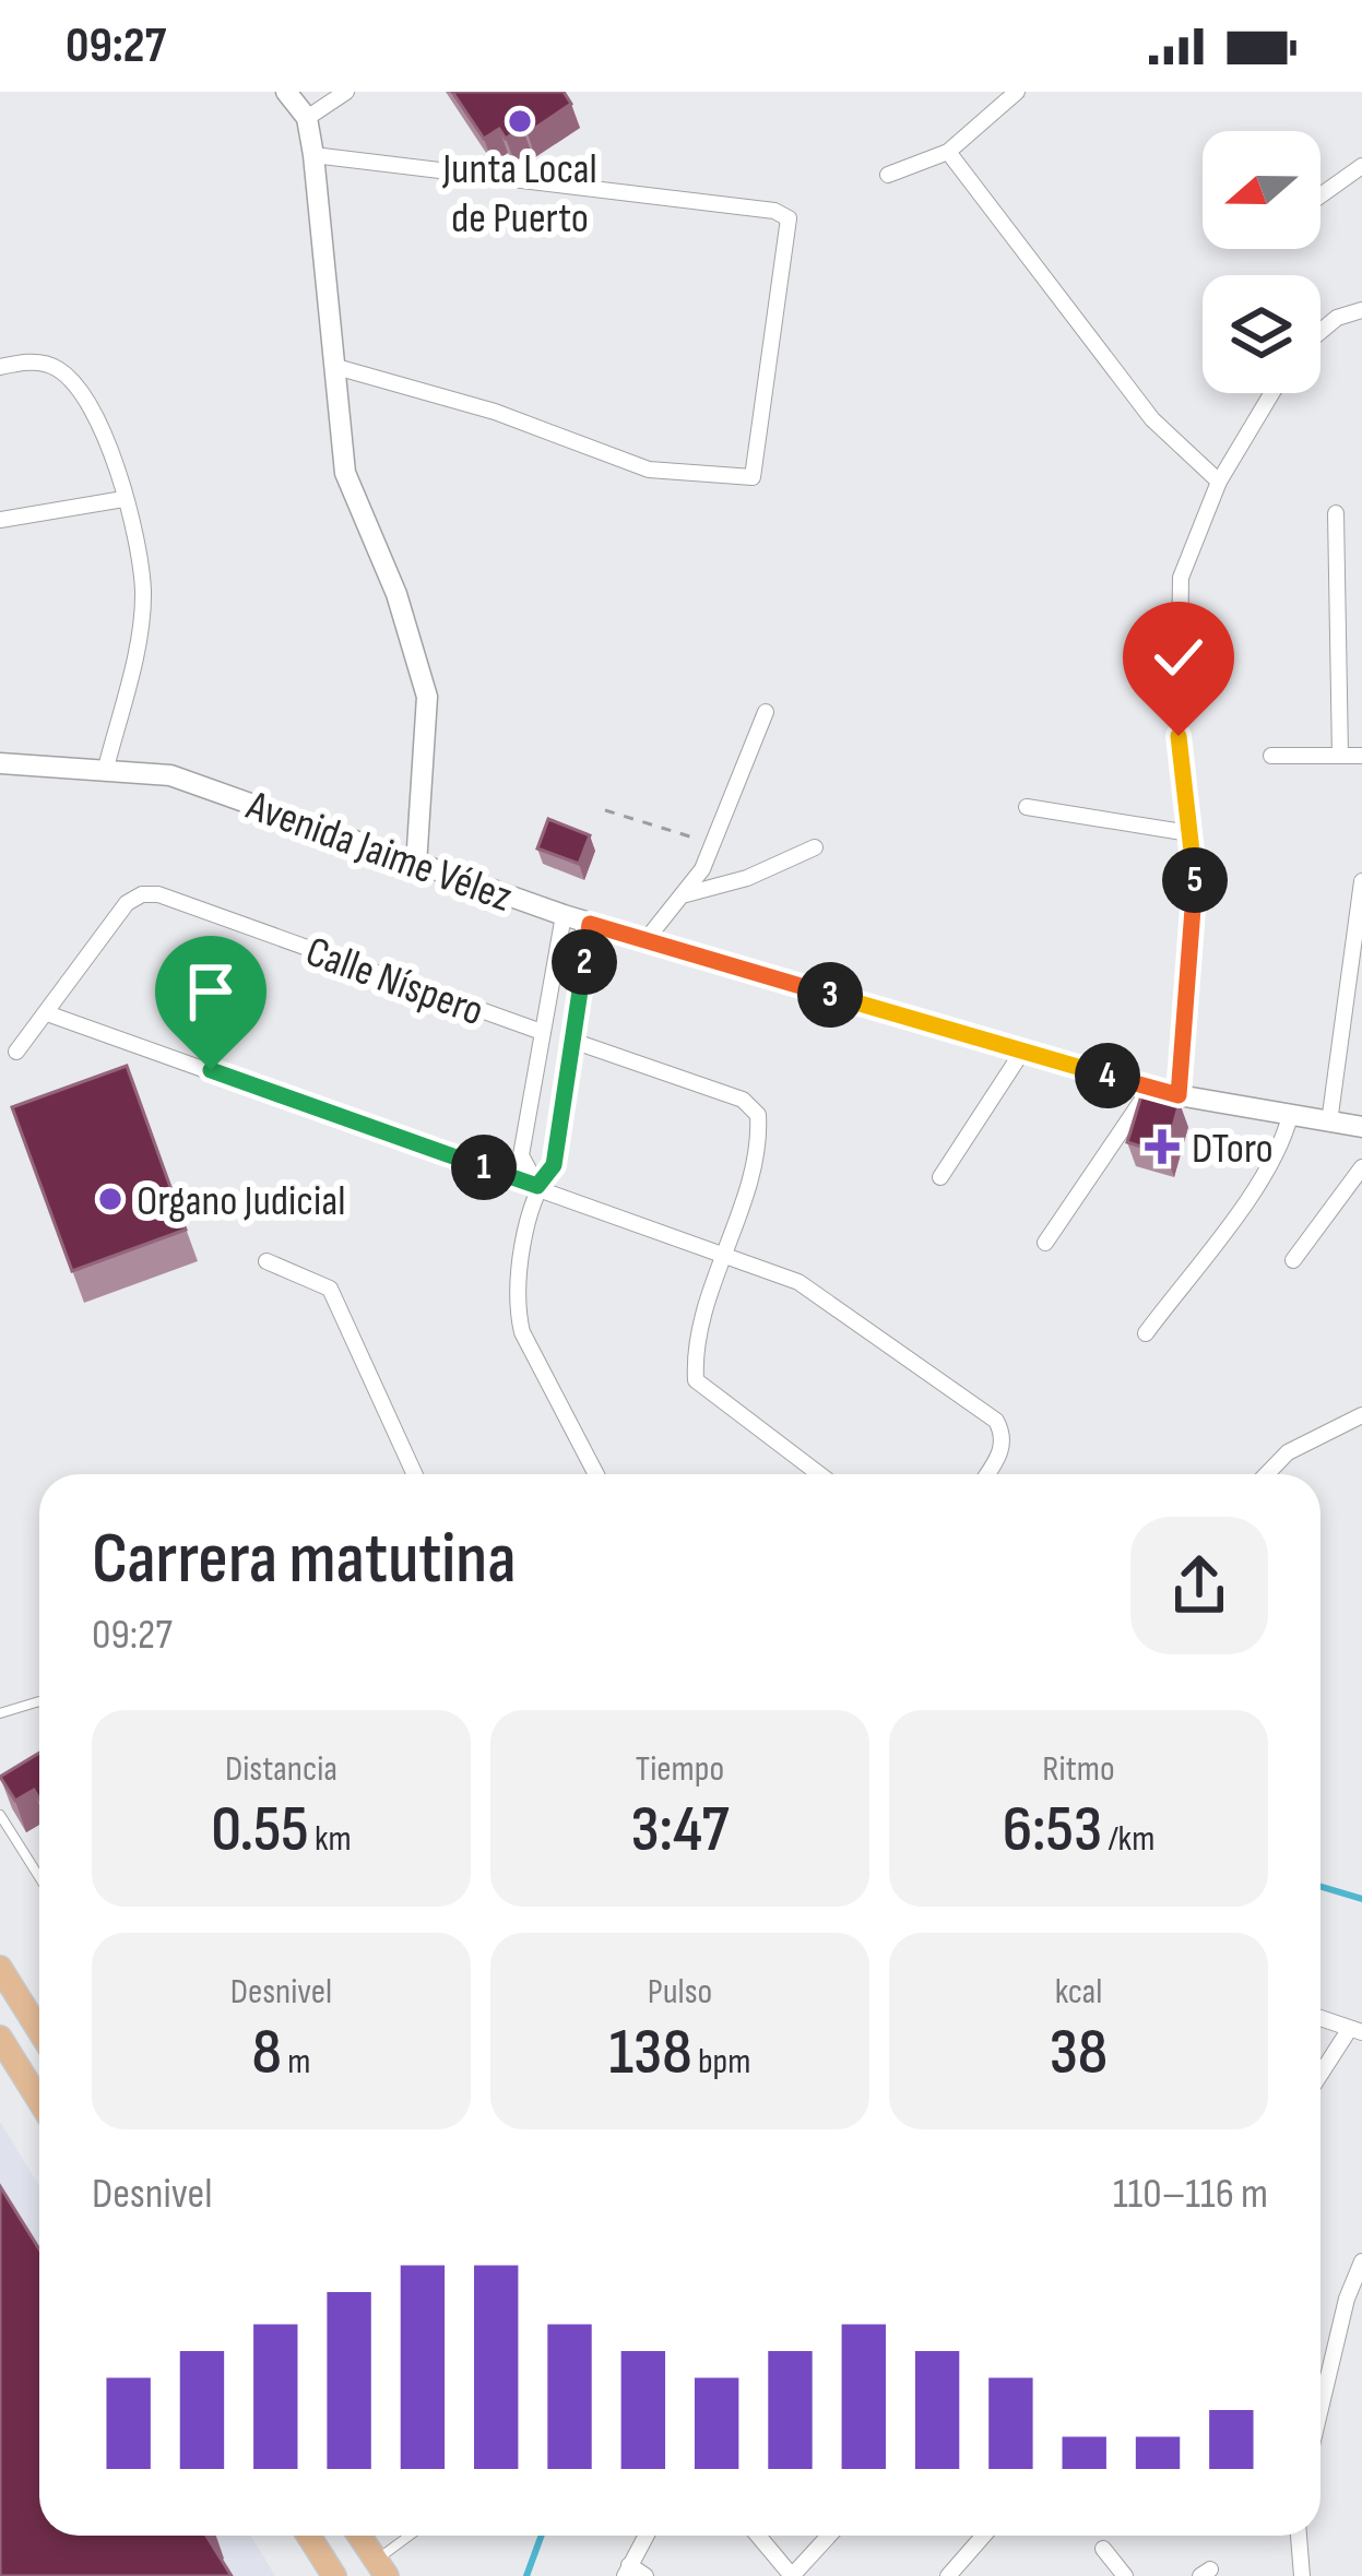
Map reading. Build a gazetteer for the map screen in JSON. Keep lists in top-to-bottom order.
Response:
{
  "streets": {
    "street": ["Avenida Jaime Vélez", "Calle Níspero"]
  },
  "places": {
    "other": ["Junta Local de Puerto", "Organo Judicial"],
    "health": ["DToro"]
  },
  "north": "left",
  "page": {
    "status": "09:27",
    "pins": [
      "5",
      "2",
      "3",
      "4",
      "1"
    ],
    "heading": ["Carrera matutina", "09:27"],
    "stats": [
      ["Distancia", "0.55 km"],
      ["Tiempo", "3:47"],
      ["Ritmo", "6:53 /km"],
      ["Desnivel", "8 m"],
      ["Pulso", "138 bpm"],
      ["kcal", "38"]
    ],
    "chart": ["Desnivel", "110–116 m"]
  }
}
